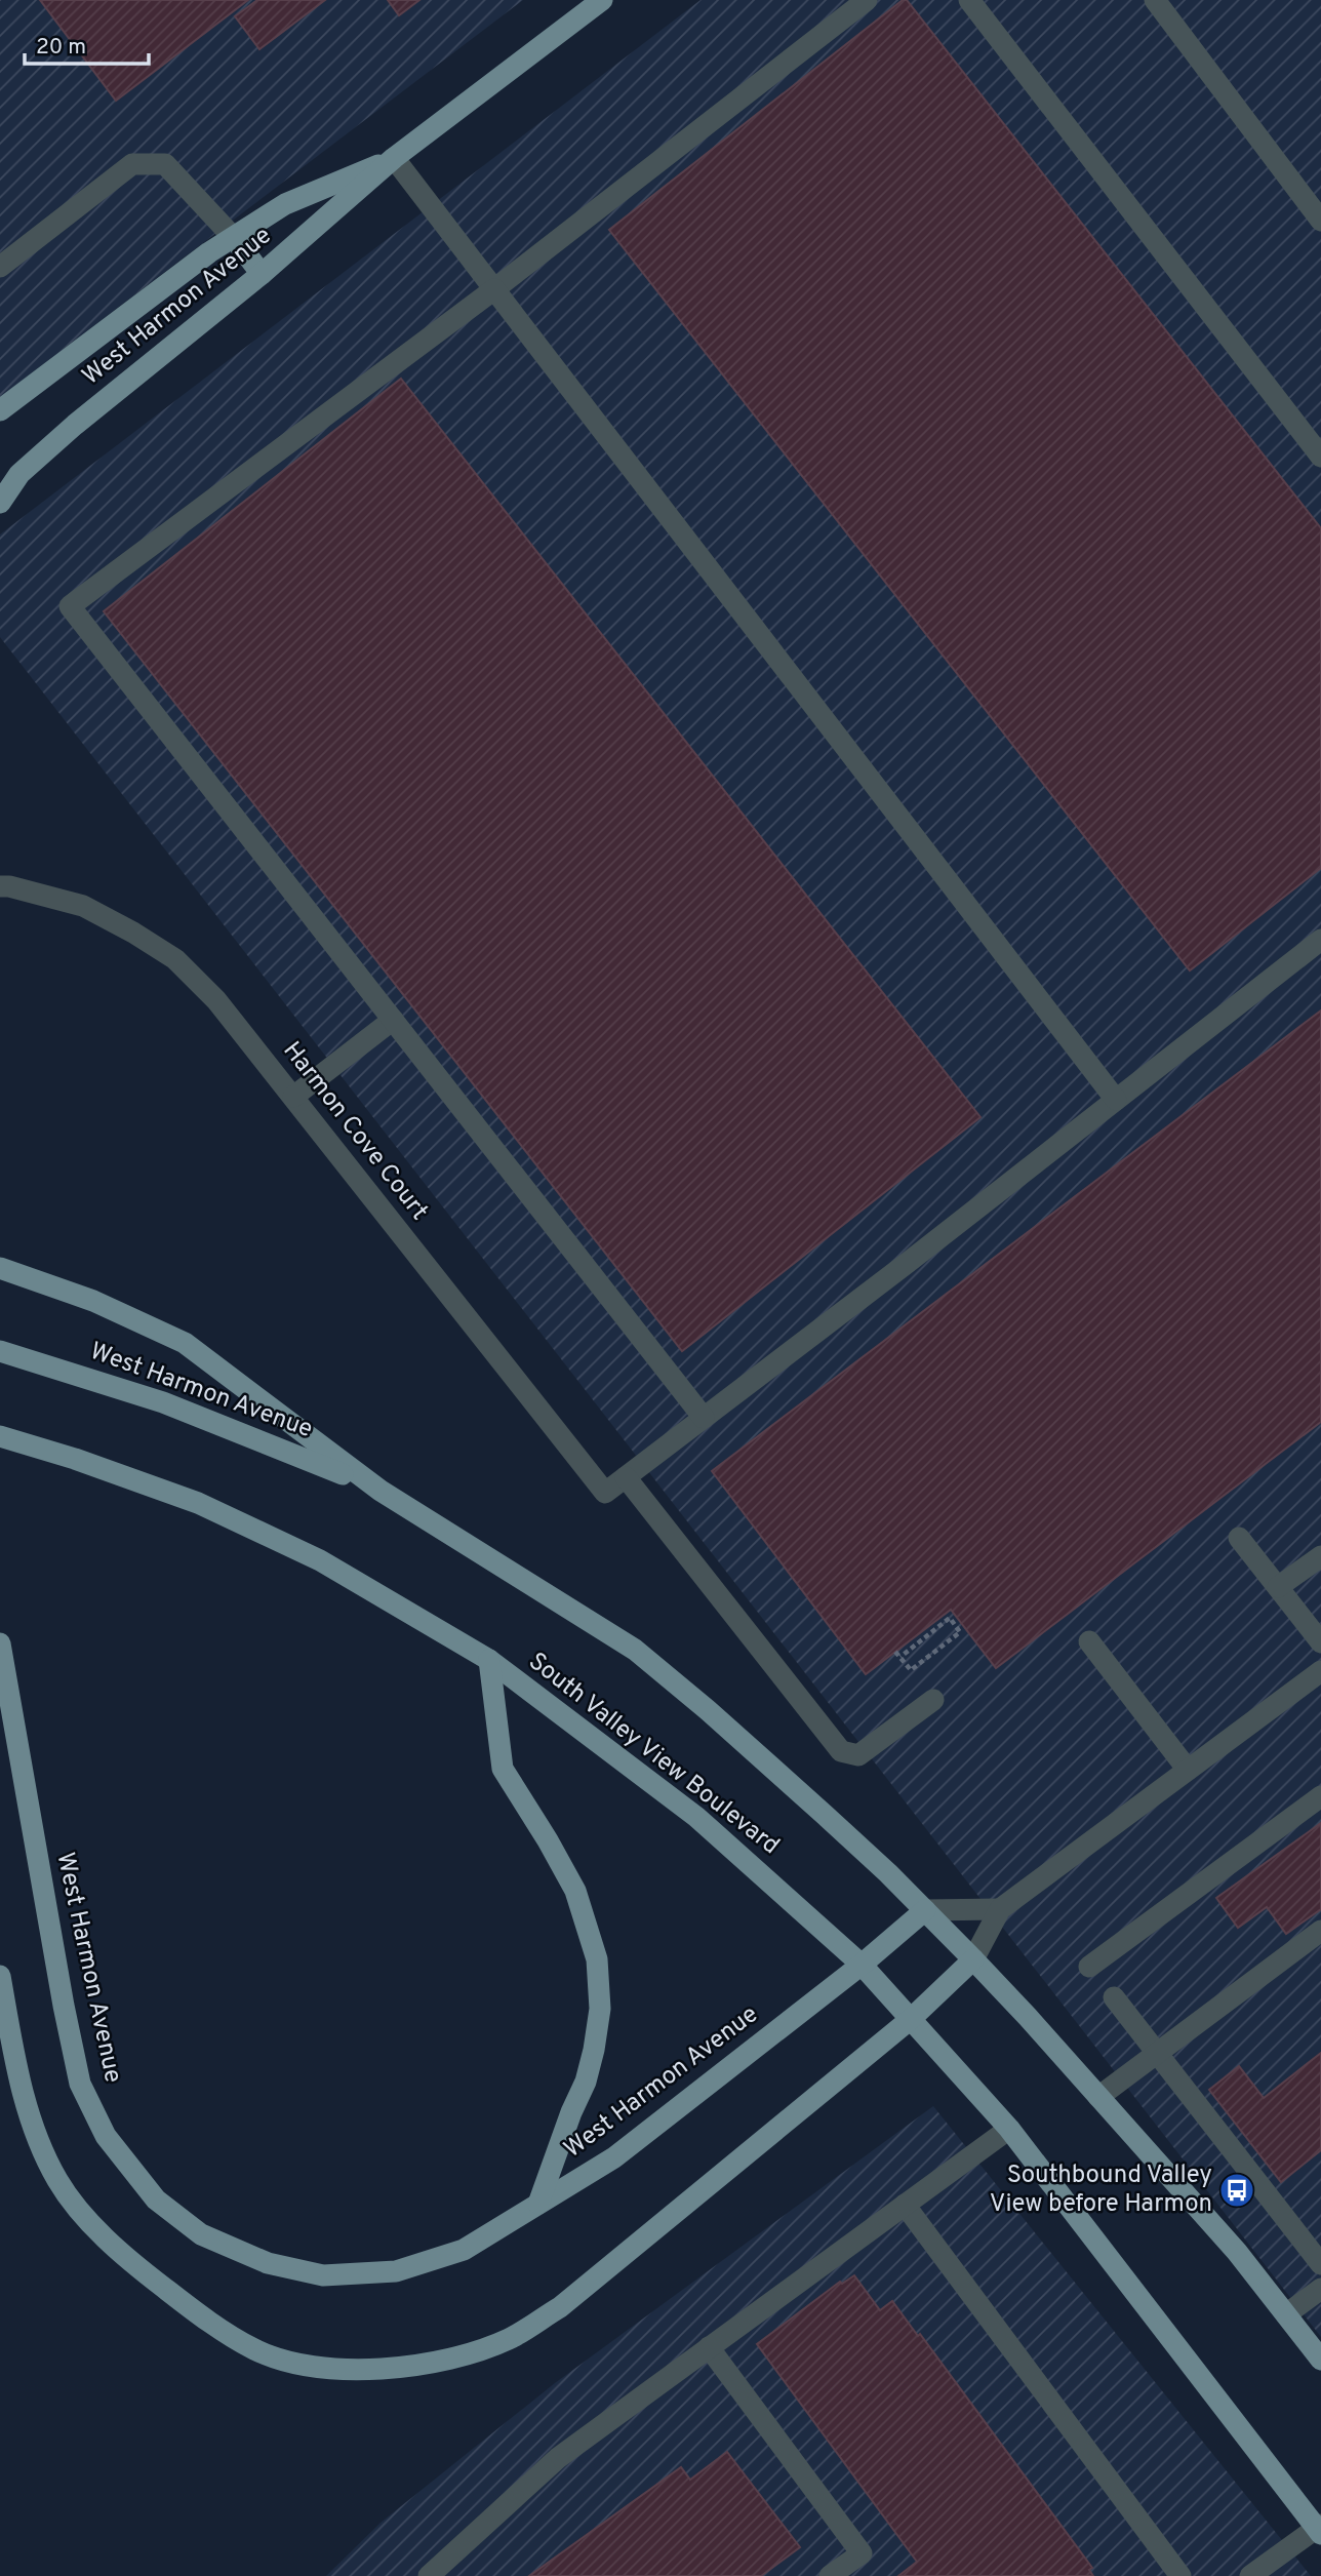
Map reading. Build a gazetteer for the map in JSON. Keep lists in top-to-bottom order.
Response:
{
  "streets": {
    "main road": ["West Harmon Avenue", "South Valley View Boulevard"],
    "street": ["Harmon Cove Court"]
  },
  "crossings": [
    ["West Harmon Avenue", "South Valley View Boulevard"]
  ],
  "places": {
    "bus stop": ["Southbound Valley View before Harmon"]
  },
  "scale_bar": "20 m"
}
